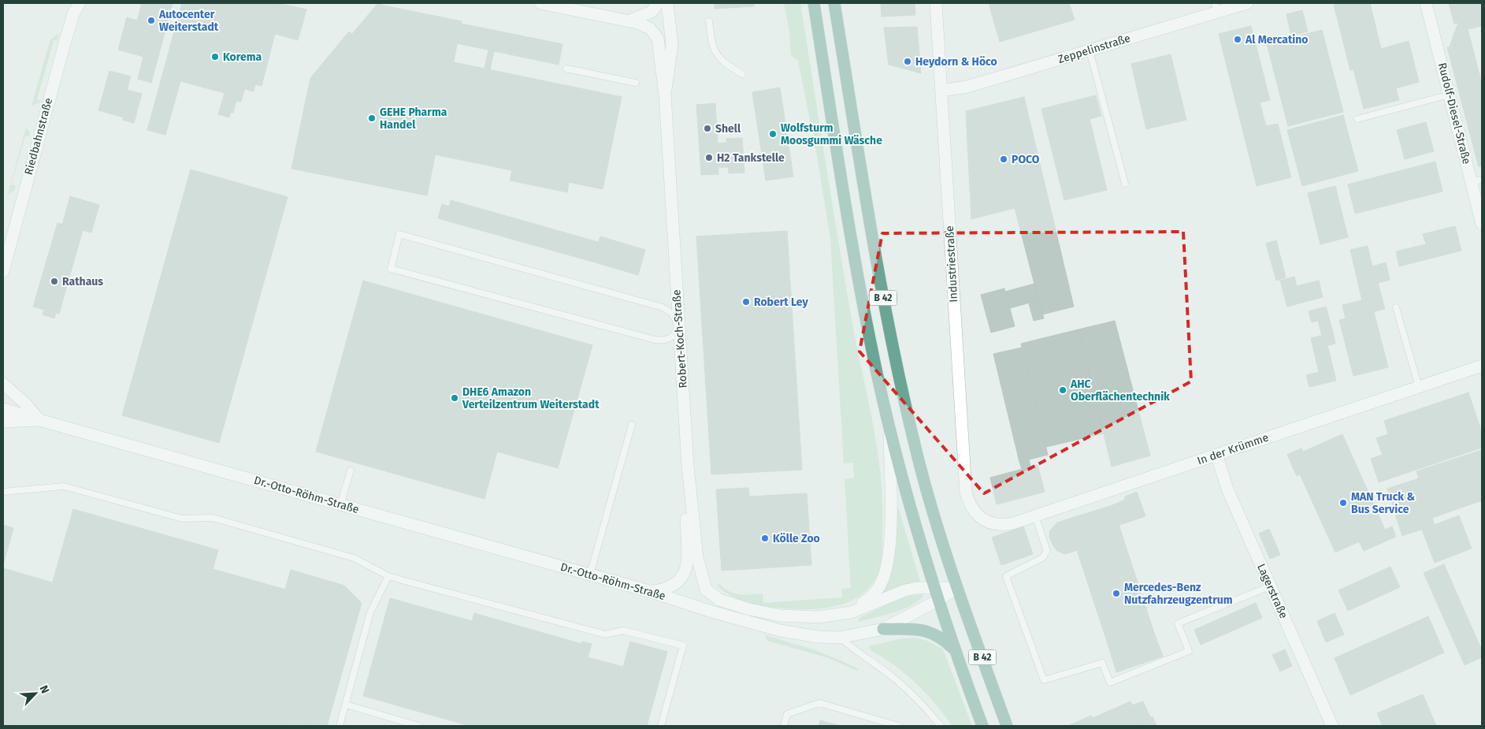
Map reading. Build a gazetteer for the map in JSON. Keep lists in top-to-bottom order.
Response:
{
  "streets": {
    "main road": [
      "Zeppelinstraße",
      "Rudolf-Diesel-Straße",
      "Riedbahnstraße",
      "Industriestraße",
      "B 42",
      "Robert-Koch-Straße",
      "In der Krümme",
      "Dr.-Otto-Röhm-Straße",
      "Lagerstraße"
    ]
  },
  "crossings": [
    ["Zeppelinstraße", "Industriestraße"],
    ["Industriestraße", "In der Krümme"],
    ["B 42", "Dr.-Otto-Röhm-Straße"],
    ["In der Krümme", "Lagerstraße"]
  ],
  "places": [
    "Autocenter Weiterstadt",
    "Al Mercatino",
    "Korema",
    "Heydorn & Höco",
    "GEHE Pharma Handel",
    "Shell",
    "Wolfsturm Moosgummi Wäsche",
    "H2 Tankstelle",
    "POCO",
    "Rathaus",
    "Robert Ley",
    "AHC Oberflächentechnik",
    "DHE6 Amazon Verteilzentrum Weiterstadt",
    "MAN Truck & Bus Service",
    "Kölle Zoo",
    "Mercedes-Benz Nutzfahrzeugzentrum"
  ],
  "north": "top right"
}
